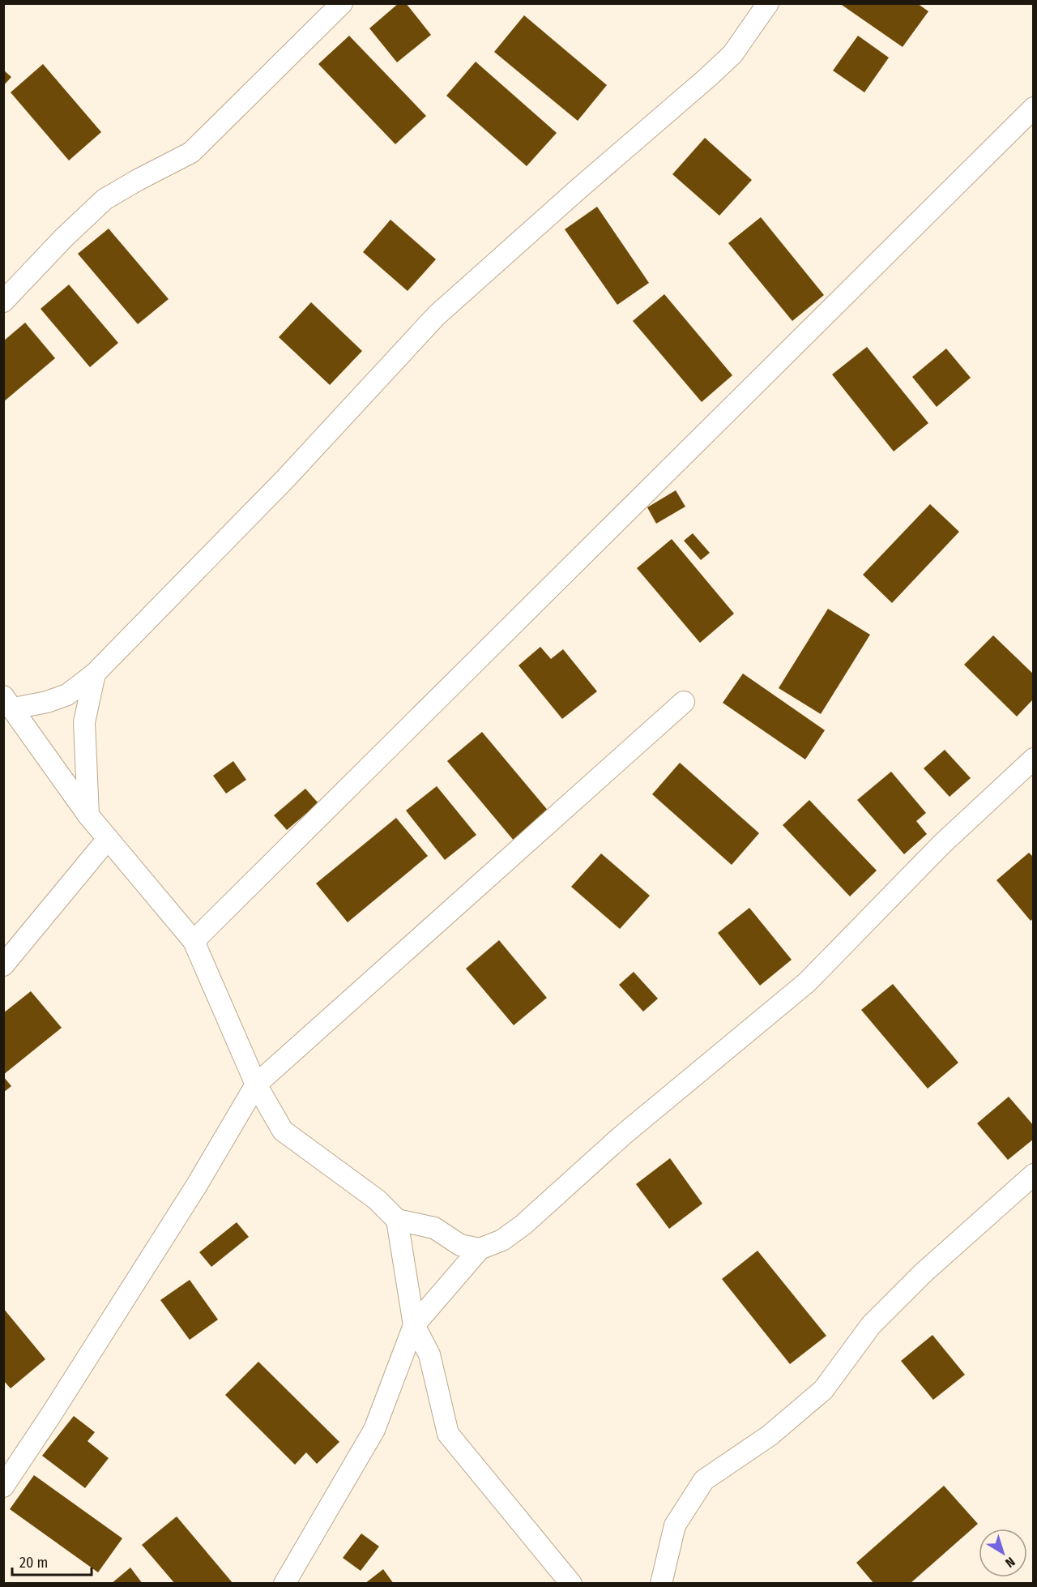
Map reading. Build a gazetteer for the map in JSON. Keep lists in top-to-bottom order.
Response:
{
  "scale_bar": "20 m",
  "north": "bottom right"
}
